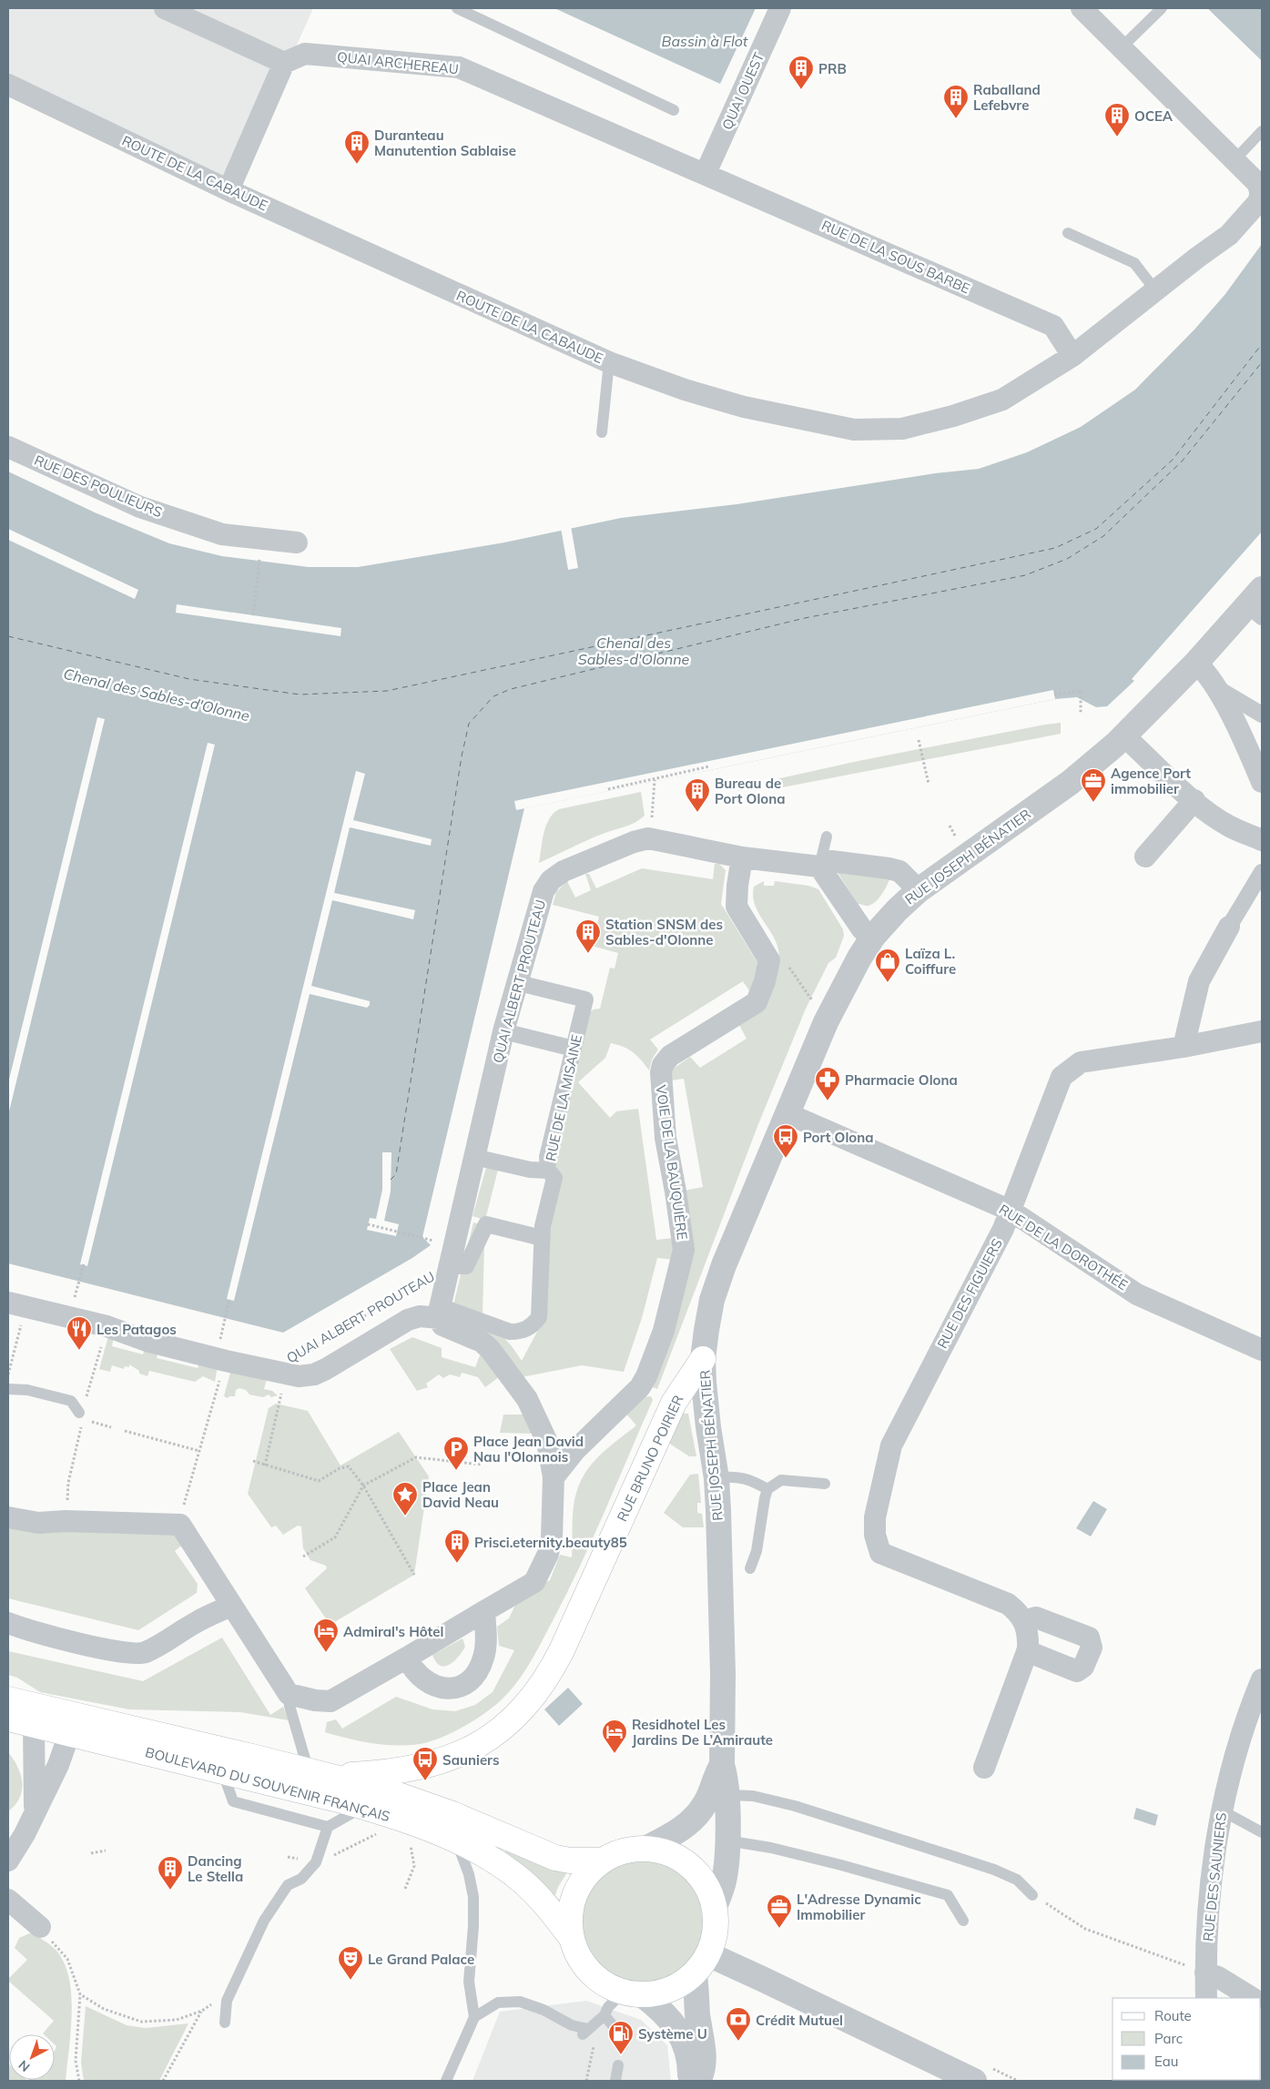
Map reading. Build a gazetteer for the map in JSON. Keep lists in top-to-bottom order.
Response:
{
  "streets": {
    "main road": ["RUE BRUNO POIRIER", "BOULEVARD DU SOUVENIR FRANÇAIS"],
    "street": [
      "QUAI ARCHEREAU",
      "QUAI OUEST",
      "ROUTE DE LA CABAUDE",
      "RUE DE LA SOUS BARBE",
      "RUE DES POULIEURS",
      "RUE JOSEPH BÉNATIER",
      "QUAI ALBERT PROUTEAU",
      "RUE DE LA MISAINE",
      "VOIE DE LA BAUQUIÈRE",
      "RUE DE LA DOROTHÉE",
      "RUE DES FIGUIERS",
      "RUE DES SAUNIERS"
    ]
  },
  "crossings": [
    ["QUAI ARCHEREAU", "QUAI OUEST"],
    ["QUAI ARCHEREAU", "RUE DE LA SOUS BARBE"],
    ["QUAI OUEST", "RUE DE LA SOUS BARBE"],
    ["ROUTE DE LA CABAUDE", "RUE DE LA SOUS BARBE"],
    ["RUE JOSEPH BÉNATIER", "RUE DE LA DOROTHÉE"],
    ["RUE JOSEPH BÉNATIER", "RUE BRUNO POIRIER"],
    ["RUE JOSEPH BÉNATIER", "BOULEVARD DU SOUVENIR FRANÇAIS"],
    ["QUAI ALBERT PROUTEAU", "RUE DE LA MISAINE"],
    ["RUE DE LA DOROTHÉE", "RUE DES FIGUIERS"],
    ["RUE BRUNO POIRIER", "BOULEVARD DU SOUVENIR FRANÇAIS"]
  ],
  "water": ["Bassin à Flot", "Chenal des Sables-d'Olonne"],
  "places": {
    "building": [
      "PRB",
      "Raballand Lefebvre",
      "OCEA",
      "Duranteau Manutention Sablaise",
      "Bureau de Port Olona",
      "Station SNSM des Sables-d'Olonne",
      "Prisci.eternity.beauty85",
      "Dancing Le Stella"
    ],
    "office": ["Agence Port immobilier", "L'Adresse Dynamic Immobilier"],
    "shop": ["Laïza L. Coiffure"],
    "pharmacy": ["Pharmacie Olona"],
    "bus stop": ["Port Olona", "Sauniers"],
    "restaurant": ["Les Patagos"],
    "parking": ["Place Jean David Nau l'Olonnois"],
    "place": ["Place Jean David Neau"],
    "hotel": ["Admiral's Hôtel", "Residhotel Les Jardins De L’Amiraute"],
    "theatre": ["Le Grand Palace"],
    "bank": ["Crédit Mutuel"],
    "fuel station": ["Système U"]
  },
  "legend": ["Route", "Parc", "Eau"],
  "north": "bottom left"
}
